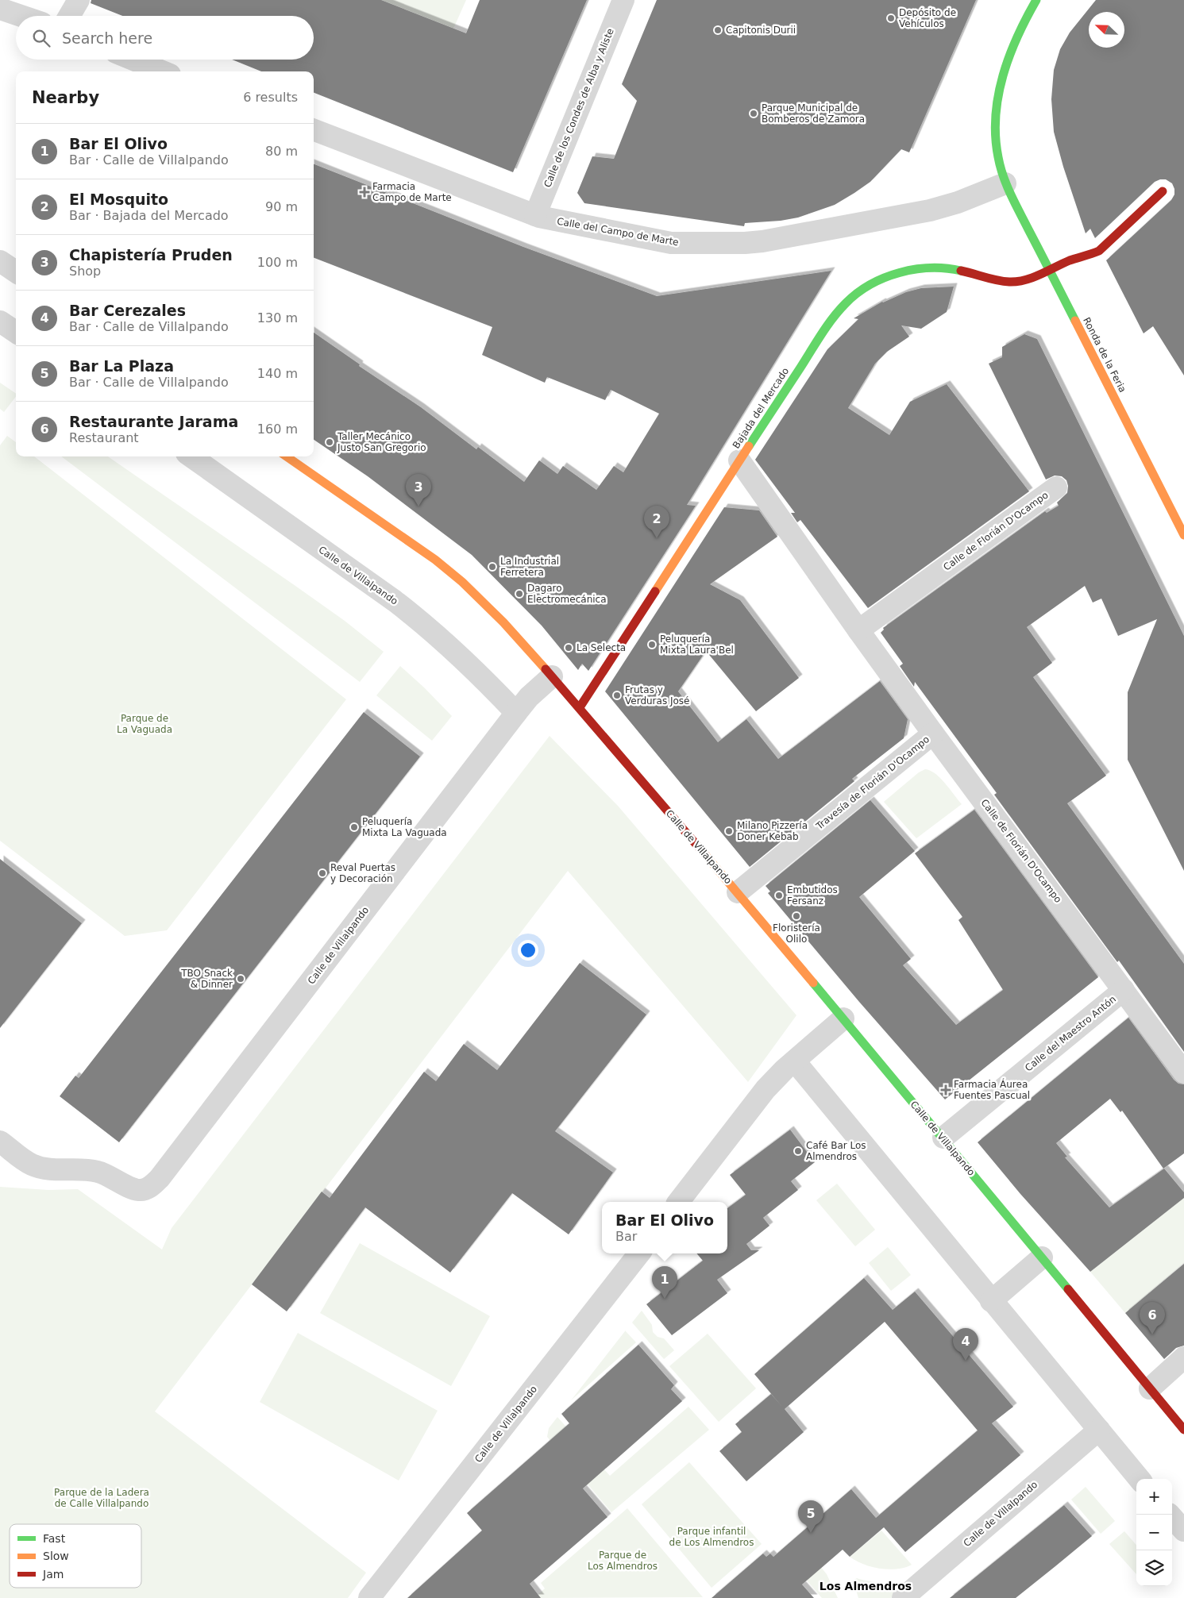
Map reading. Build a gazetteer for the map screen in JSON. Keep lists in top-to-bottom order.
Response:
{
  "streets": {
    "street": [
      "Calle de los Condes de Alba y Aliste",
      "Calle del Campo de Marte",
      "Ronda de la Feria",
      "Bajada del Mercado",
      "Calle de Florián D'Ocampo",
      "Calle de Villalpando",
      "Travesía de Florián D'Ocampo",
      "Calle del Maestro Antón"
    ]
  },
  "crossings": [
    ["Calle de los Condes de Alba y Aliste", "Calle del Campo de Marte"],
    ["Calle del Campo de Marte", "Ronda de la Feria"],
    ["Ronda de la Feria", "Bajada del Mercado"],
    ["Bajada del Mercado", "Calle de Florián D'Ocampo"],
    ["Bajada del Mercado", "Calle de Villalpando"],
    ["Calle de Florián D'Ocampo", "Travesía de Florián D'Ocampo"],
    ["Calle de Florián D'Ocampo", "Calle del Maestro Antón"],
    ["Calle de Villalpando", "Travesía de Florián D'Ocampo"],
    ["Calle de Villalpando", "Calle del Maestro Antón"]
  ],
  "districts": ["Los Almendros"],
  "parks": [
    "Parque de La Vaguada",
    "Parque de la Ladera de Calle Villalpando",
    "Parque infantil de Los Almendros",
    "Parque de Los Almendros"
  ],
  "places": {
    "other": [
      "Depósito de Vehículos",
      "Capitonis Durii",
      "Parque Municipal de Bomberos de Zamora",
      "Taller Mecánico Justo San Gregorio",
      "La Industrial Ferretera",
      "Dagaro Electromecánica",
      "Peluquería Mixta Laura'Bel",
      "La Selecta",
      "Frutas y Verduras José",
      "Peluquería Mixta La Vaguada",
      "Milano Pizzería Doner Kebab",
      "Reval Puertas y Decoración",
      "Embutidos Fersanz",
      "Floristería Olilo",
      "TBO Snack & Dinner",
      "Café Bar Los Almendros"
    ],
    "health": ["Farmacia Campo de Marte", "Farmacia Áurea Fuentes Pascual"]
  },
  "legend": ["Fast", "Slow", "Jam"],
  "north": "top left",
  "page": {
    "search": "Search here",
    "heading": ["Nearby", "6 results"],
    "list": [
      {
        "mark": "1",
        "name": "Bar El Olivo",
        "note": "Bar · Calle de Villalpando",
        "value": "80 m"
      },
      {
        "mark": "2",
        "name": "El Mosquito",
        "note": "Bar · Bajada del Mercado",
        "value": "90 m"
      },
      {
        "mark": "3",
        "name": "Chapistería Pruden",
        "note": "Shop",
        "value": "100 m"
      },
      {
        "mark": "4",
        "name": "Bar Cerezales",
        "note": "Bar · Calle de Villalpando",
        "value": "130 m"
      },
      {
        "mark": "5",
        "name": "Bar La Plaza",
        "note": "Bar · Calle de Villalpando",
        "value": "140 m"
      },
      {
        "mark": "6",
        "name": "Restaurante Jarama",
        "note": "Restaurant",
        "value": "160 m"
      }
    ],
    "pins": [
      "3",
      "2",
      "1",
      "6",
      "4",
      "5"
    ],
    "popup": ["Bar El Olivo", "Bar"],
    "map_buttons": ["+", "−"]
  }
}
